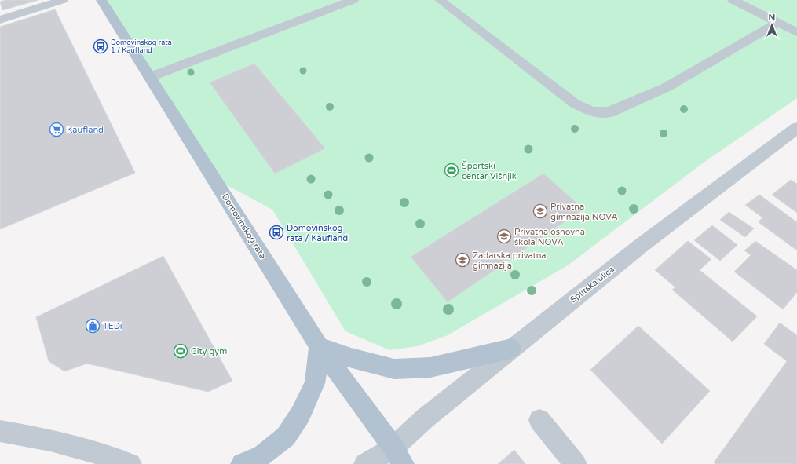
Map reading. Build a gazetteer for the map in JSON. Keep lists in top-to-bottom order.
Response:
{
  "streets": {
    "main road": ["Domovinskog rata"],
    "street": ["Splitska ulica"]
  },
  "crossings": [
    ["Domovinskog rata", "Splitska ulica"]
  ],
  "places": {
    "bus stop": ["Domovinskog rata 1 / Kaufland", "Domovinskog rata / Kaufland"],
    "supermarket": ["Kaufland"],
    "sports": ["Športski centar Višnjik", "City gym"],
    "school or university": ["Privatna gimnazija NOVA", "Privatna osnovna škola NOVA", "Zadarska privatna gimnazija"],
    "shop": ["TEDi"]
  },
  "north": "top"
}
